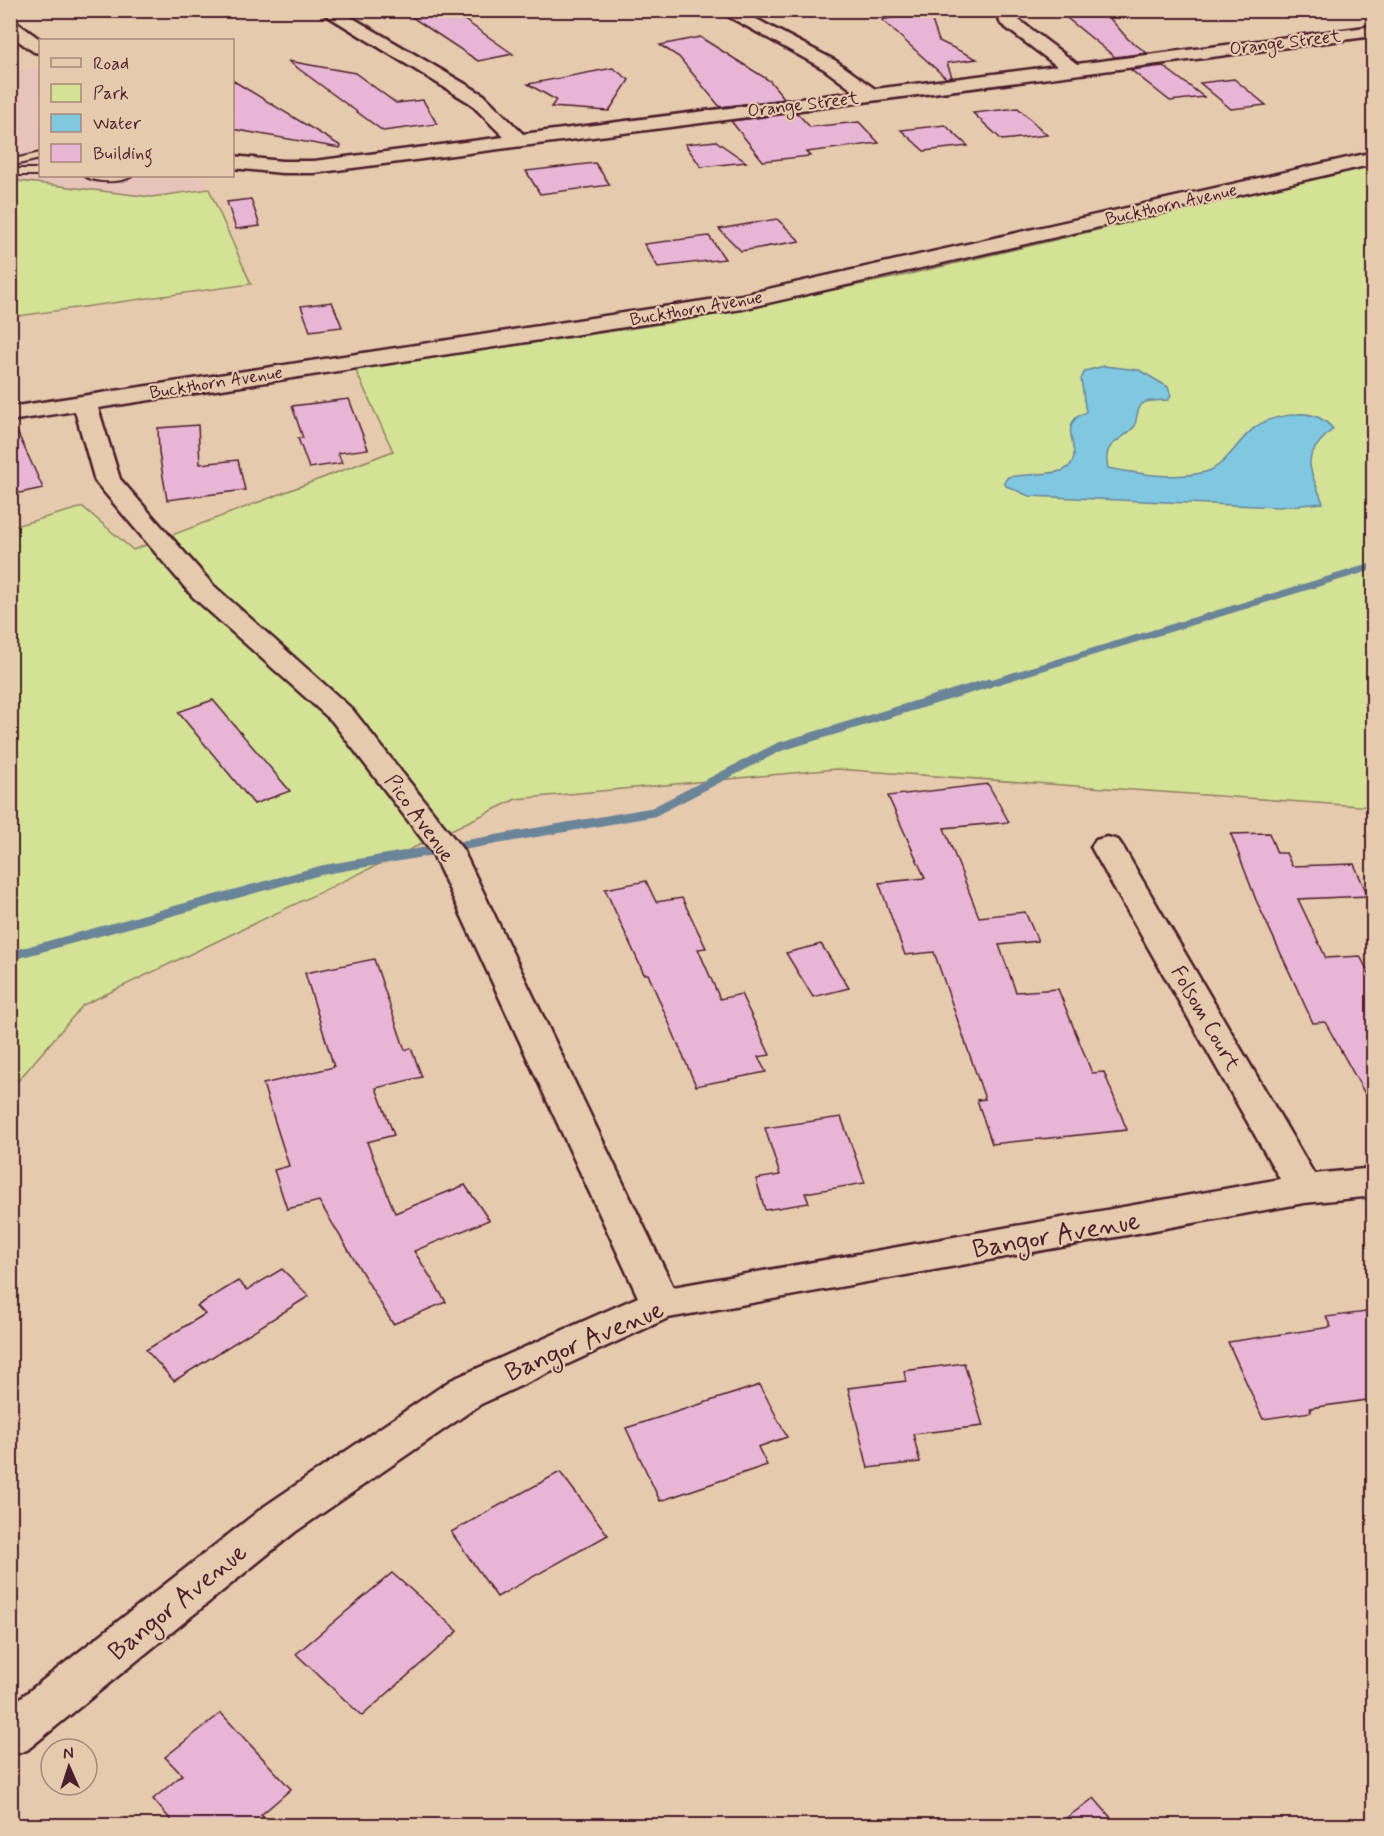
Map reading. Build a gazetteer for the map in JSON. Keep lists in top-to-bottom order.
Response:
{
  "streets": {
    "street": [
      "Orange Street",
      "Buckthorn Avenue",
      "Pico Avenue",
      "Folsom Court",
      "Bangor Avenue"
    ]
  },
  "crossings": [
    ["Buckthorn Avenue", "Pico Avenue"],
    ["Pico Avenue", "Bangor Avenue"],
    ["Folsom Court", "Bangor Avenue"]
  ],
  "legend": [
    "Road",
    "Park",
    "Water",
    "Building"
  ],
  "north": "top"
}
